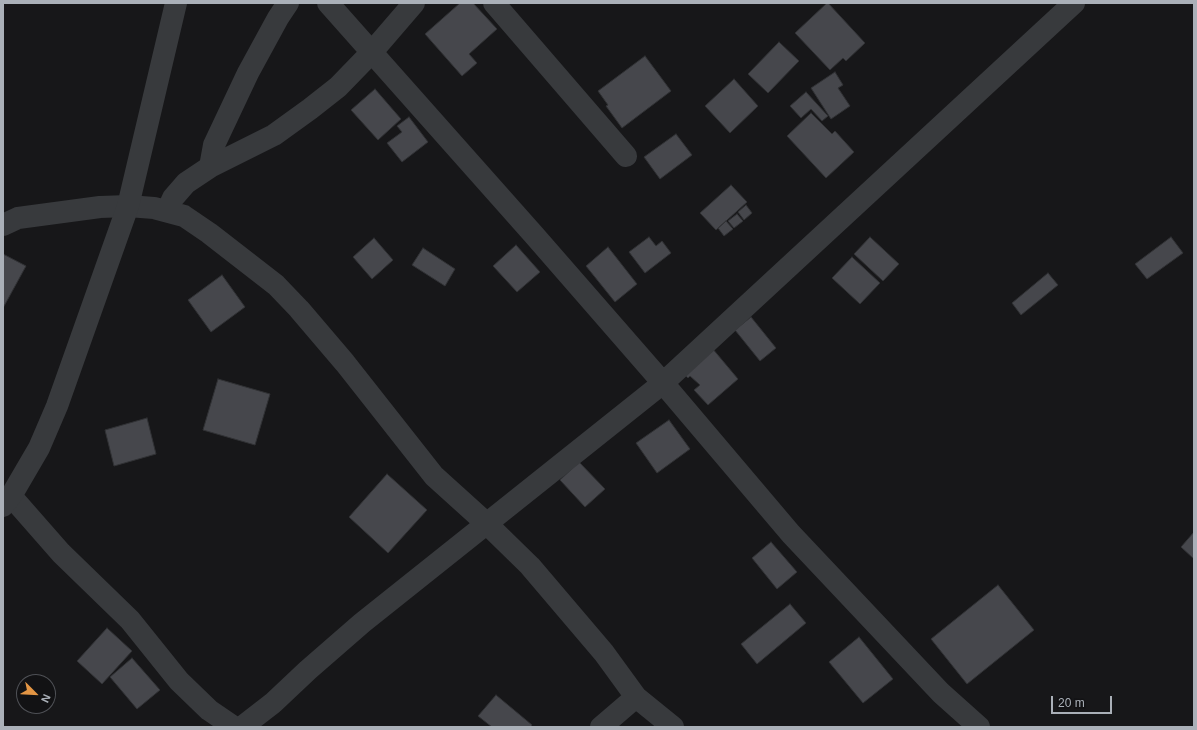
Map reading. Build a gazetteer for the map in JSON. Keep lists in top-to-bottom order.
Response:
{
  "scale_bar": "20 m",
  "north": "bottom right"
}
